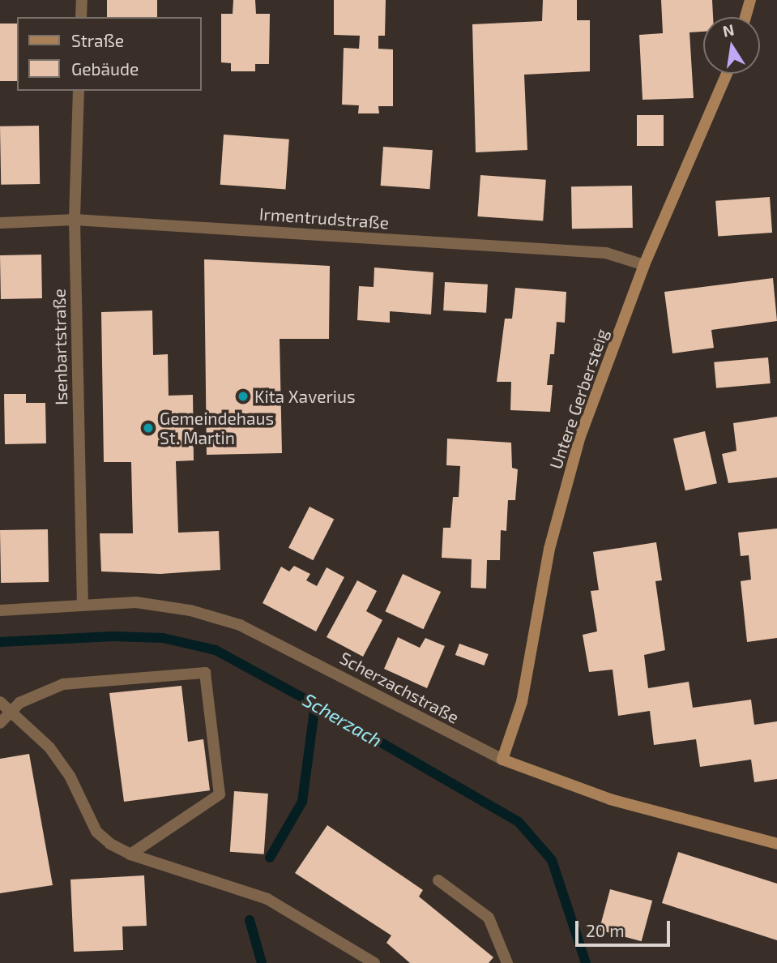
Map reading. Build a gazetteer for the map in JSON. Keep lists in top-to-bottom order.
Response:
{
  "streets": {
    "street": [
      "Irmentrudstraße",
      "Isenbartstraße",
      "Untere Gerbersteig",
      "Scherzachstraße"
    ]
  },
  "crossings": [
    ["Irmentrudstraße", "Isenbartstraße"],
    ["Irmentrudstraße", "Untere Gerbersteig"],
    ["Isenbartstraße", "Scherzachstraße"],
    ["Untere Gerbersteig", "Scherzachstraße"]
  ],
  "water": ["Scherzach"],
  "places": ["Kita Xaverius", "Gemeindehaus St. Martin"],
  "legend": ["Straße", "Gebäude"],
  "scale_bar": "20 m",
  "north": "top"
}
